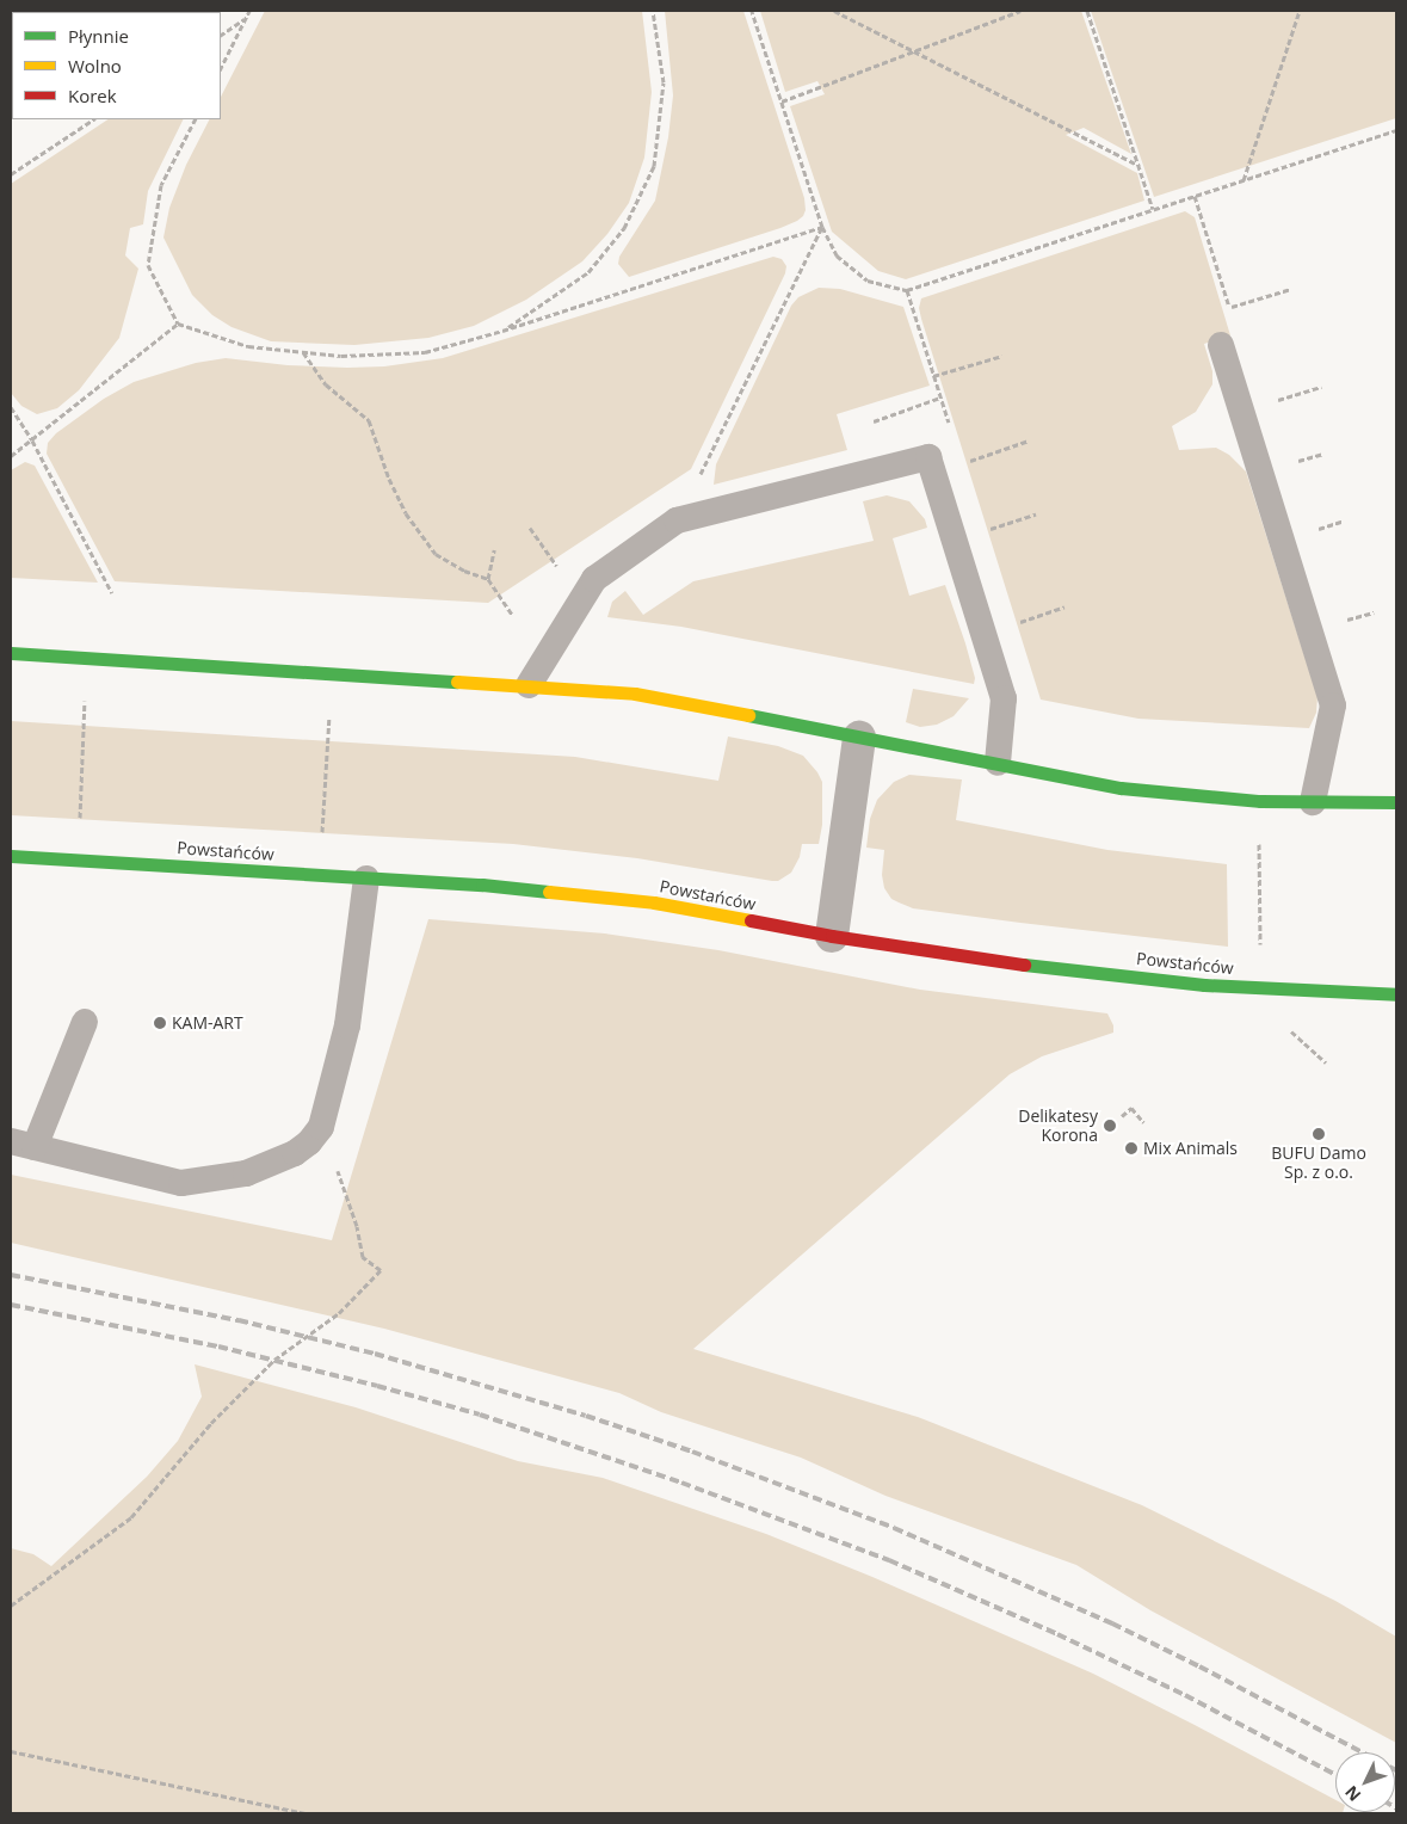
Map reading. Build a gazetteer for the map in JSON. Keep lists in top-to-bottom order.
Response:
{
  "streets": {
    "street": ["Powstańców"]
  },
  "places": [
    "KAM-ART",
    "Delikatesy Korona",
    "BUFU Damo Sp. z o.o.",
    "Mix Animals"
  ],
  "legend": ["Płynnie", "Wolno", "Korek"],
  "north": "bottom left"
}
